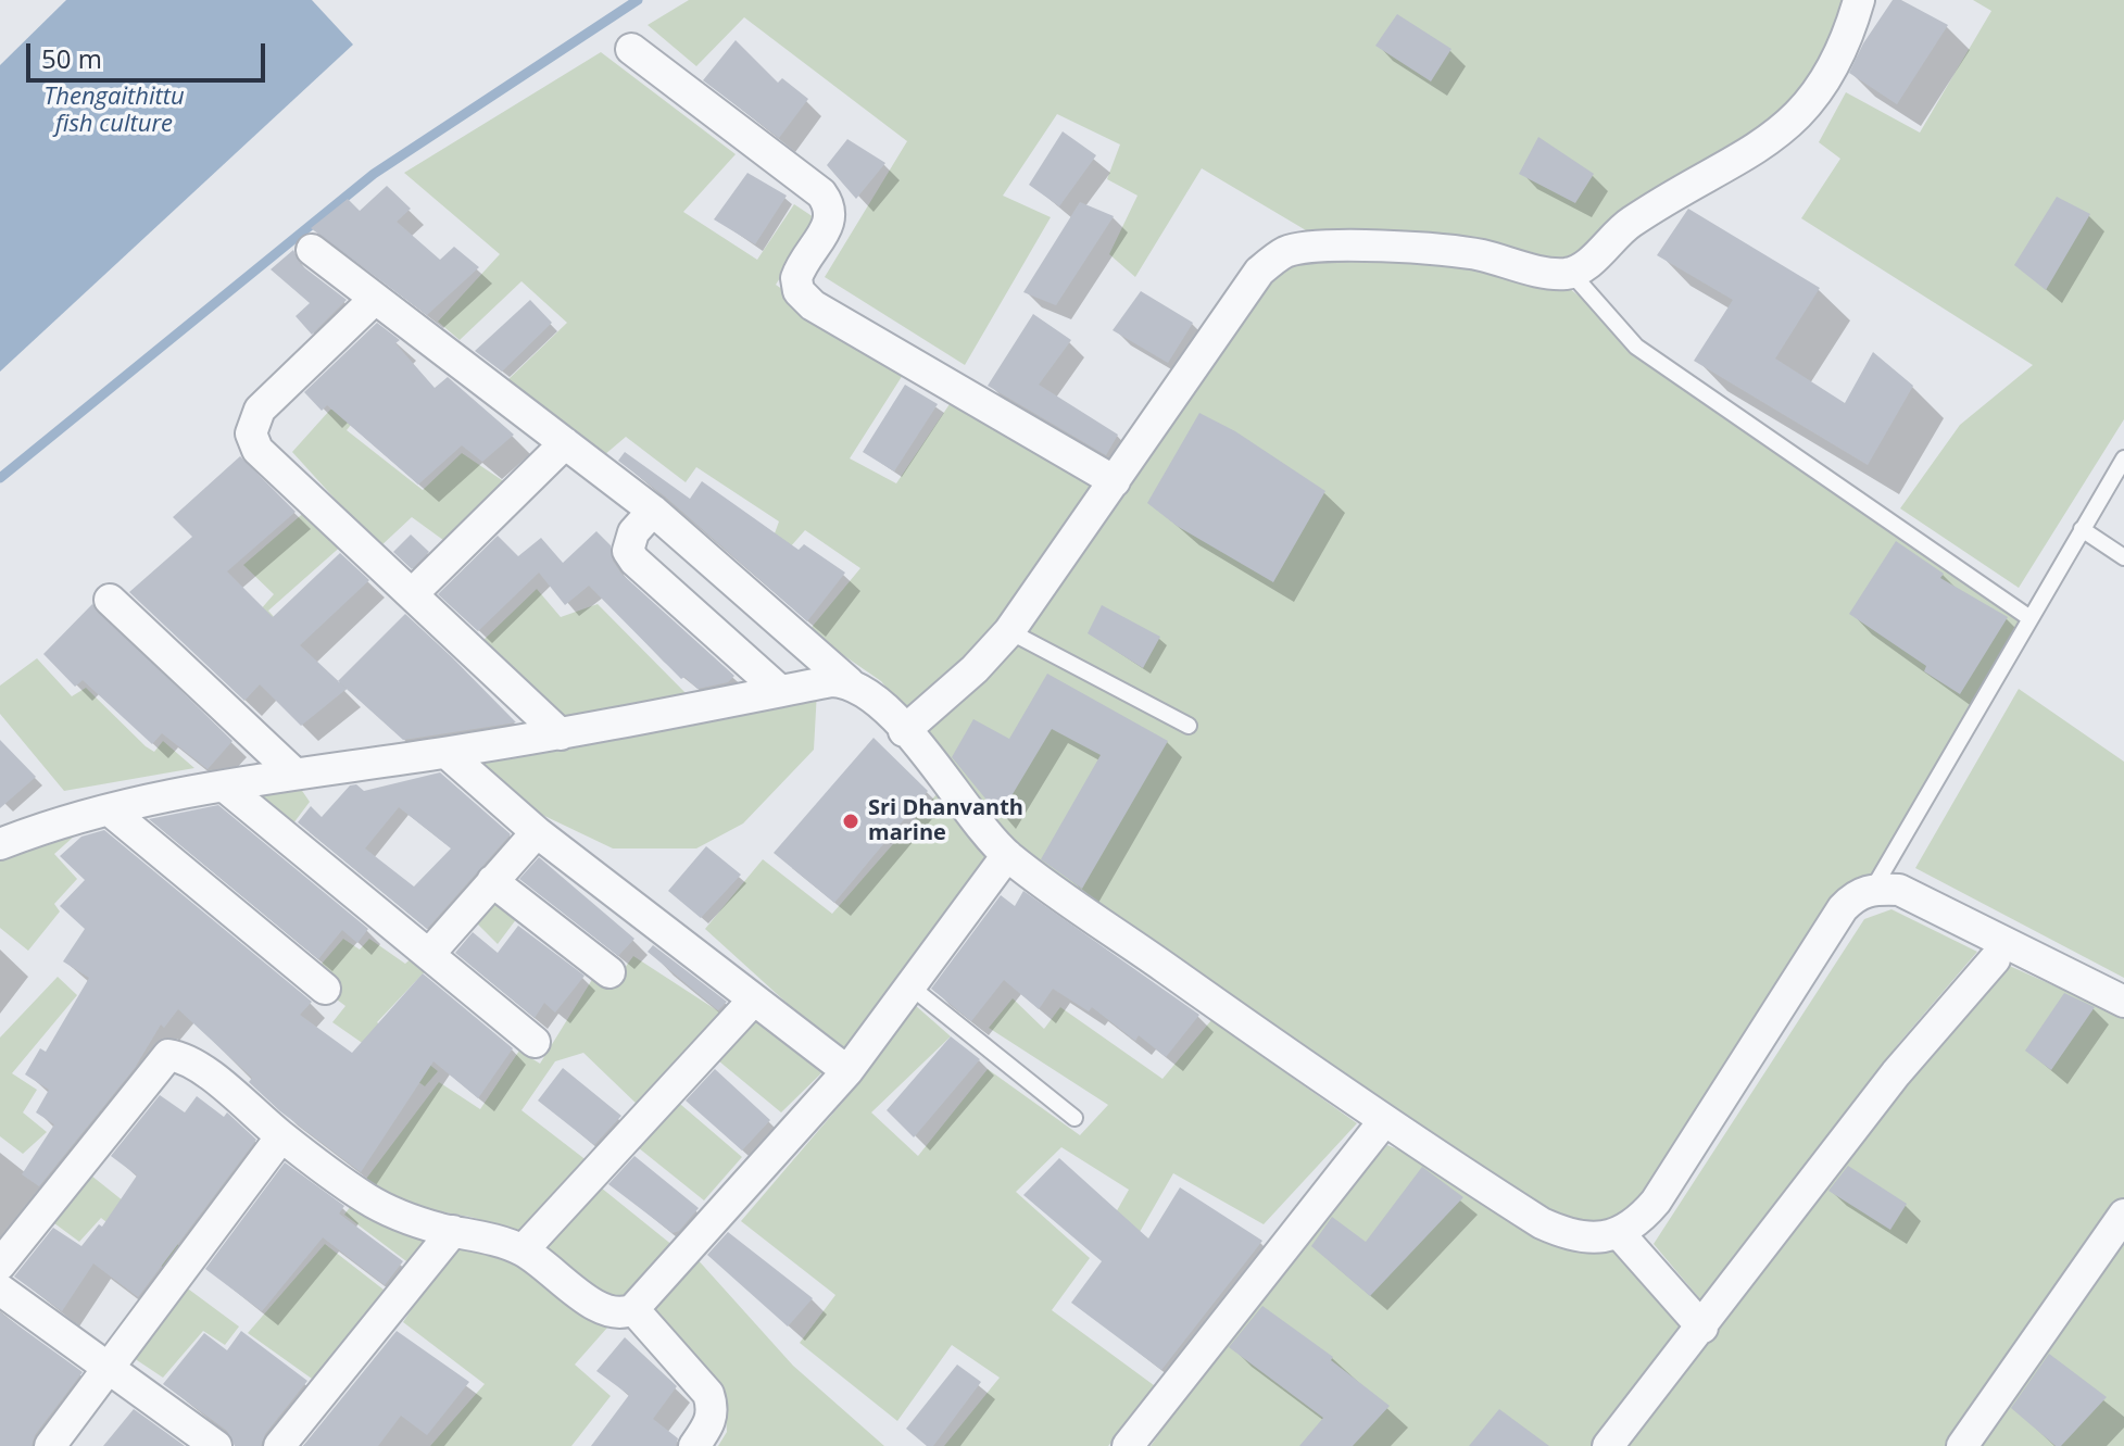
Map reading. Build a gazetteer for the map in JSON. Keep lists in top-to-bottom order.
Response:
{
  "water": ["Thengaithittu fish culture"],
  "places": ["Sri Dhanvanth marine"],
  "scale_bar": "50 m"
}
